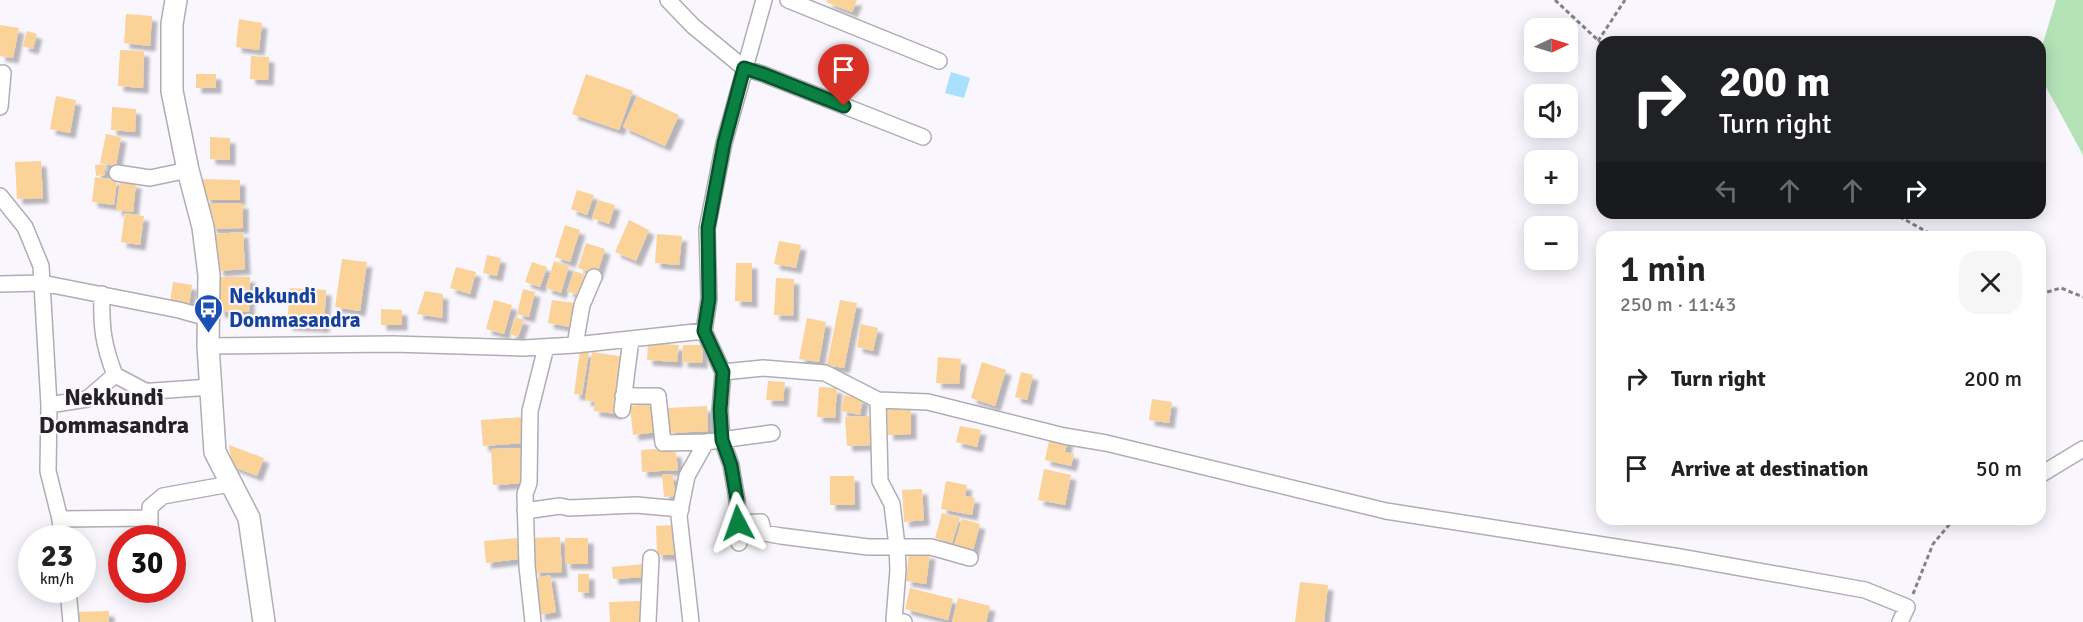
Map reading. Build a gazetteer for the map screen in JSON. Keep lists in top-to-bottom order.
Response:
{
  "districts": ["Nekkundi Dommasandra"],
  "places": {
    "bus stop": ["Nekkundi Dommasandra"]
  },
  "north": "right",
  "page": {
    "map_buttons": ["+", "−"],
    "turn": ["200 m", "Turn right"],
    "heading": ["1 min", "250 m · 11:43"],
    "list": [
      {
        "name": "Turn right",
        "value": "200 m"
      },
      {
        "name": "Arrive at destination",
        "value": "50 m"
      }
    ],
    "speed": "23 km/h",
    "limit": "30"
  }
}
